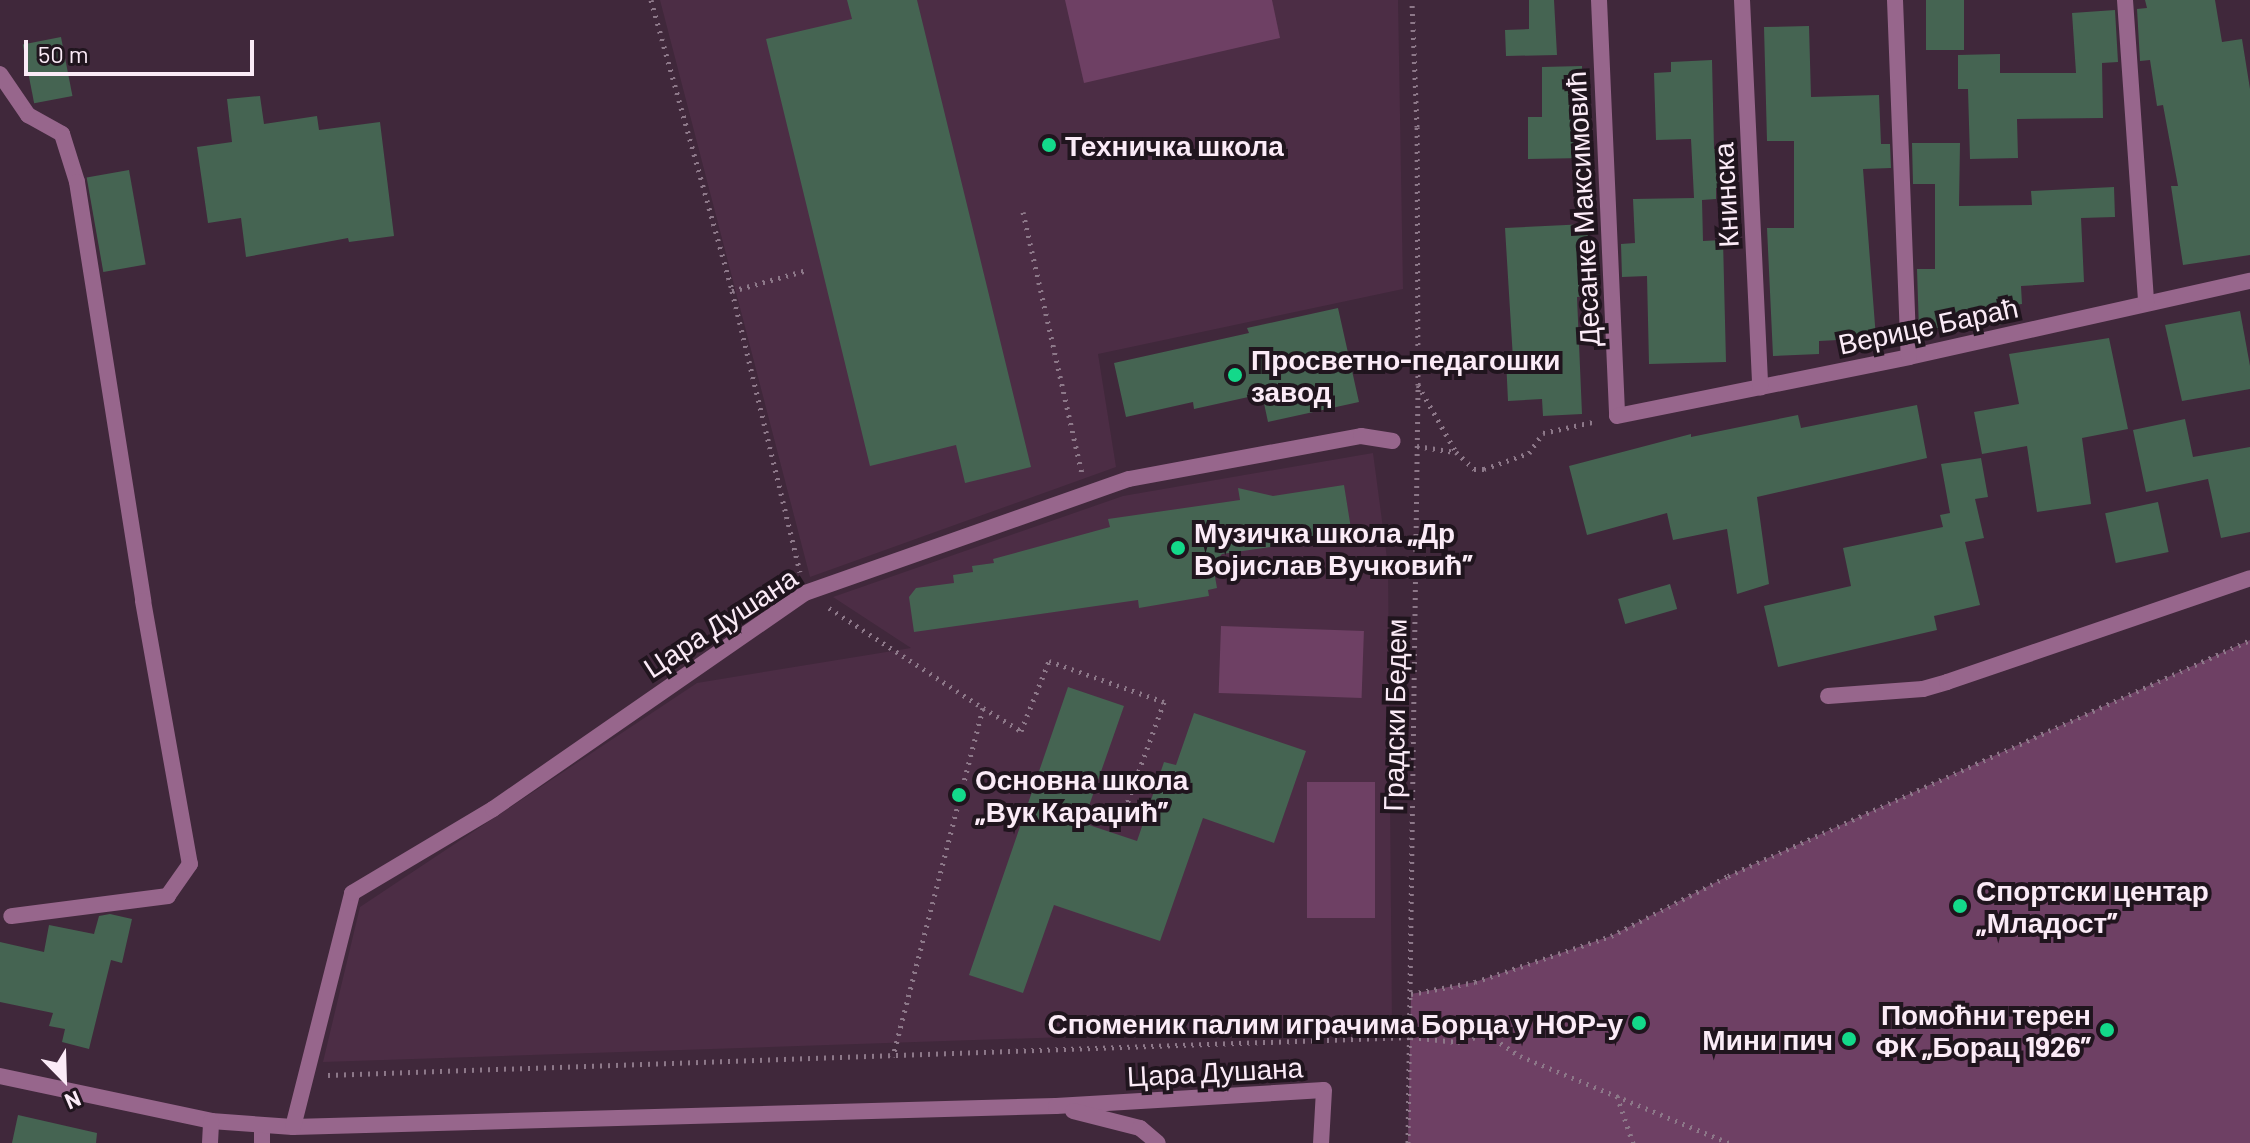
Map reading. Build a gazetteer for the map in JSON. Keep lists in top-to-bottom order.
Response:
{
  "streets": {
    "street": [
      "Книнска",
      "Десанке Максимовић",
      "Верице Бараћ",
      "Цара Душана"
    ],
    "path": ["Градски Бедем"]
  },
  "crossings": [
    ["Книнска", "Верице Бараћ"],
    ["Десанке Максимовић", "Верице Бараћ"]
  ],
  "places": [
    "Техничка школа",
    "Просветно-педагошки завод",
    "Музичка школа „Др Војислав Вучковић”",
    "Основна школа „Вук Караџић”",
    "Спортски центар „Младост”",
    "Споменик палим играчима Борца у НОР-у",
    "Помоћни терен ФК „Борац 1926”",
    "Мини пич"
  ],
  "scale_bar": "50 m",
  "north": "bottom right"
}
